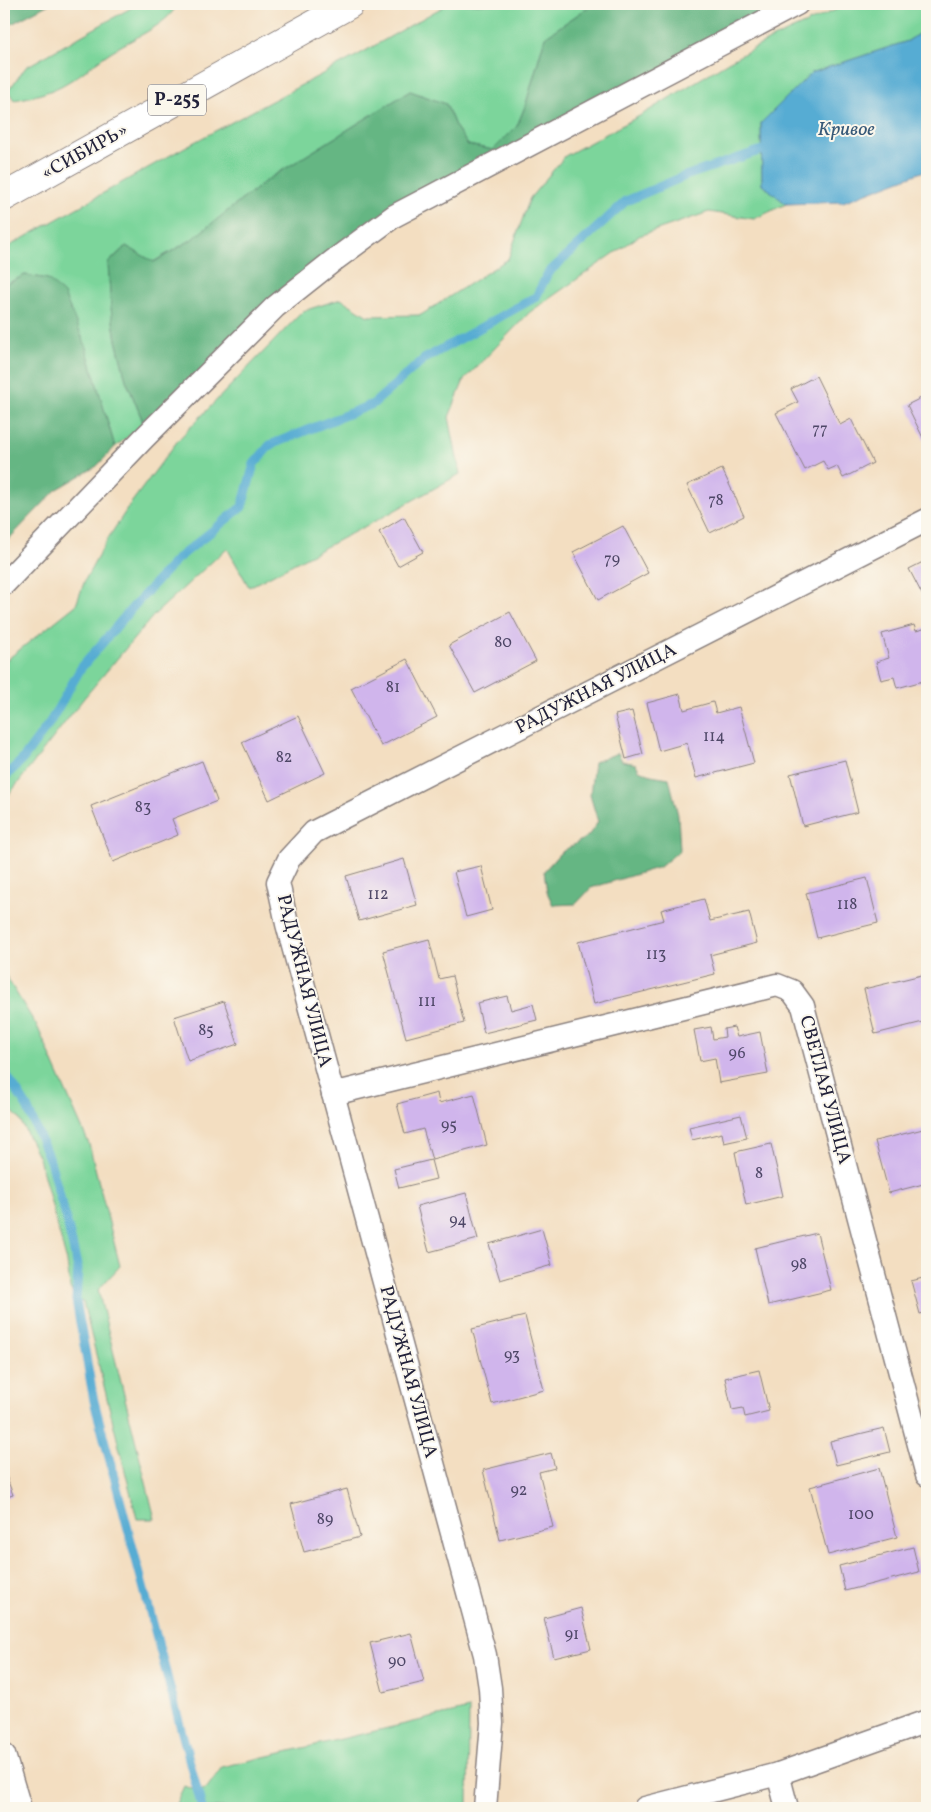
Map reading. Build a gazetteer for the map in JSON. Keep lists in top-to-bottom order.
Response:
{
  "streets": {
    "highway": ["Р-255", "«СИБИРЬ»"],
    "street": ["РАДУЖНАЯ УЛИЦА", "СВЕТЛАЯ УЛИЦА"]
  },
  "crossings": [
    ["РАДУЖНАЯ УЛИЦА", "СВЕТЛАЯ УЛИЦА"]
  ],
  "water": ["Кривое"],
  "house_numbers": [
    "77",
    "78",
    "79",
    "80",
    "81",
    "114",
    "82",
    "83",
    "112",
    "118",
    "113",
    "111",
    "85",
    "96",
    "95",
    "8",
    "94",
    "98",
    "93",
    "92",
    "100",
    "89",
    "91",
    "90"
  ]
}
